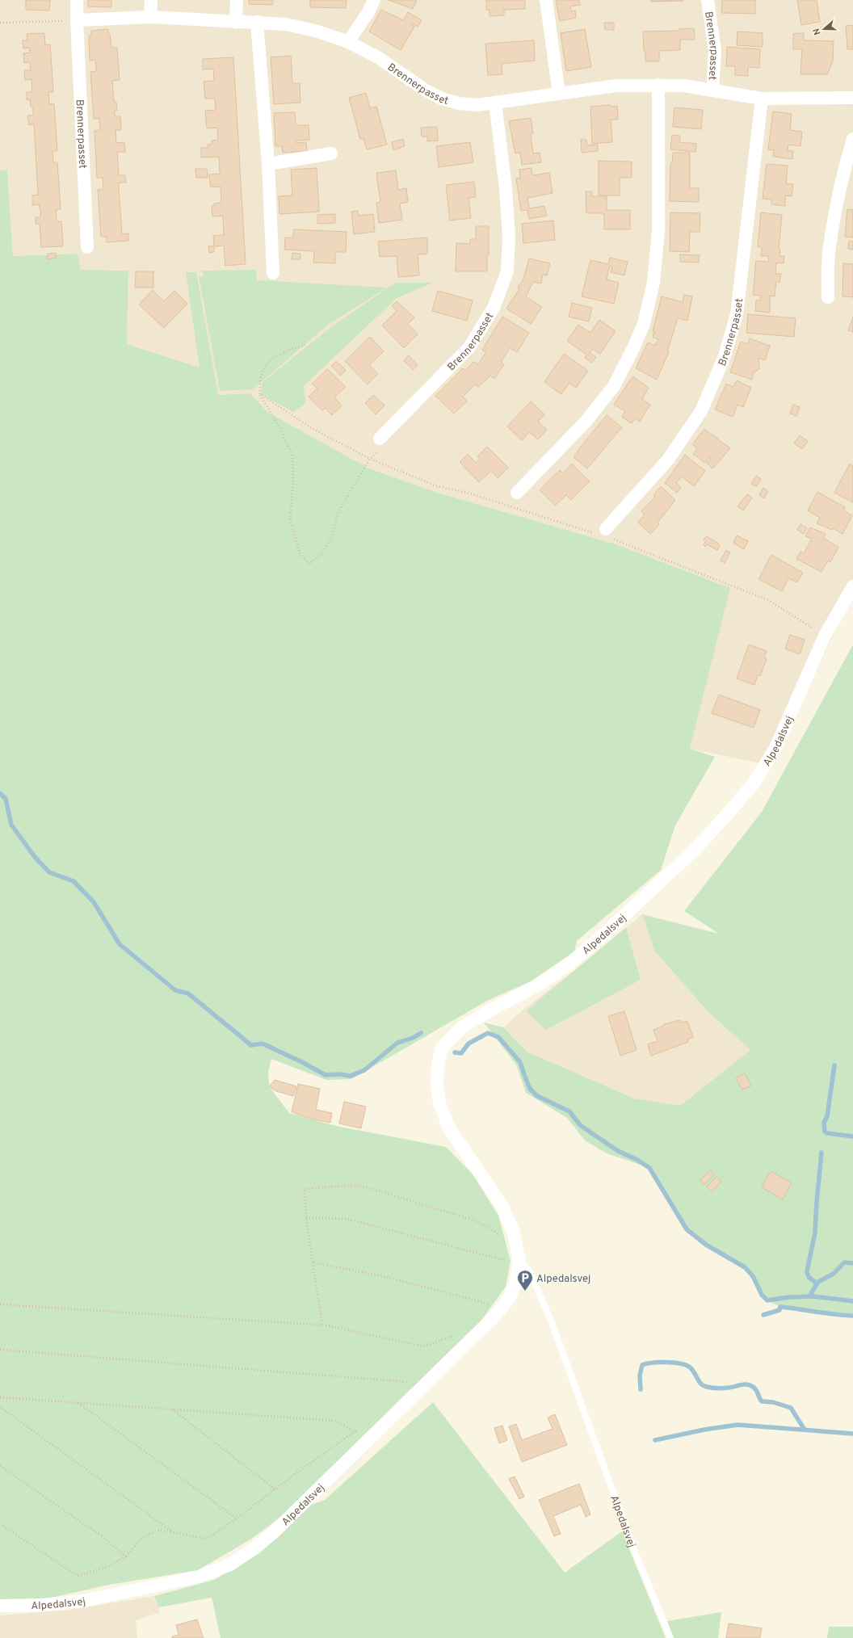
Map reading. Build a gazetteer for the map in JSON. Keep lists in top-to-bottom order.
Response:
{
  "streets": {
    "street": ["Brennerpasset", "Alpedalsvej"]
  },
  "places": {
    "parking": ["Alpedalsvej"]
  },
  "north": "left"
}
